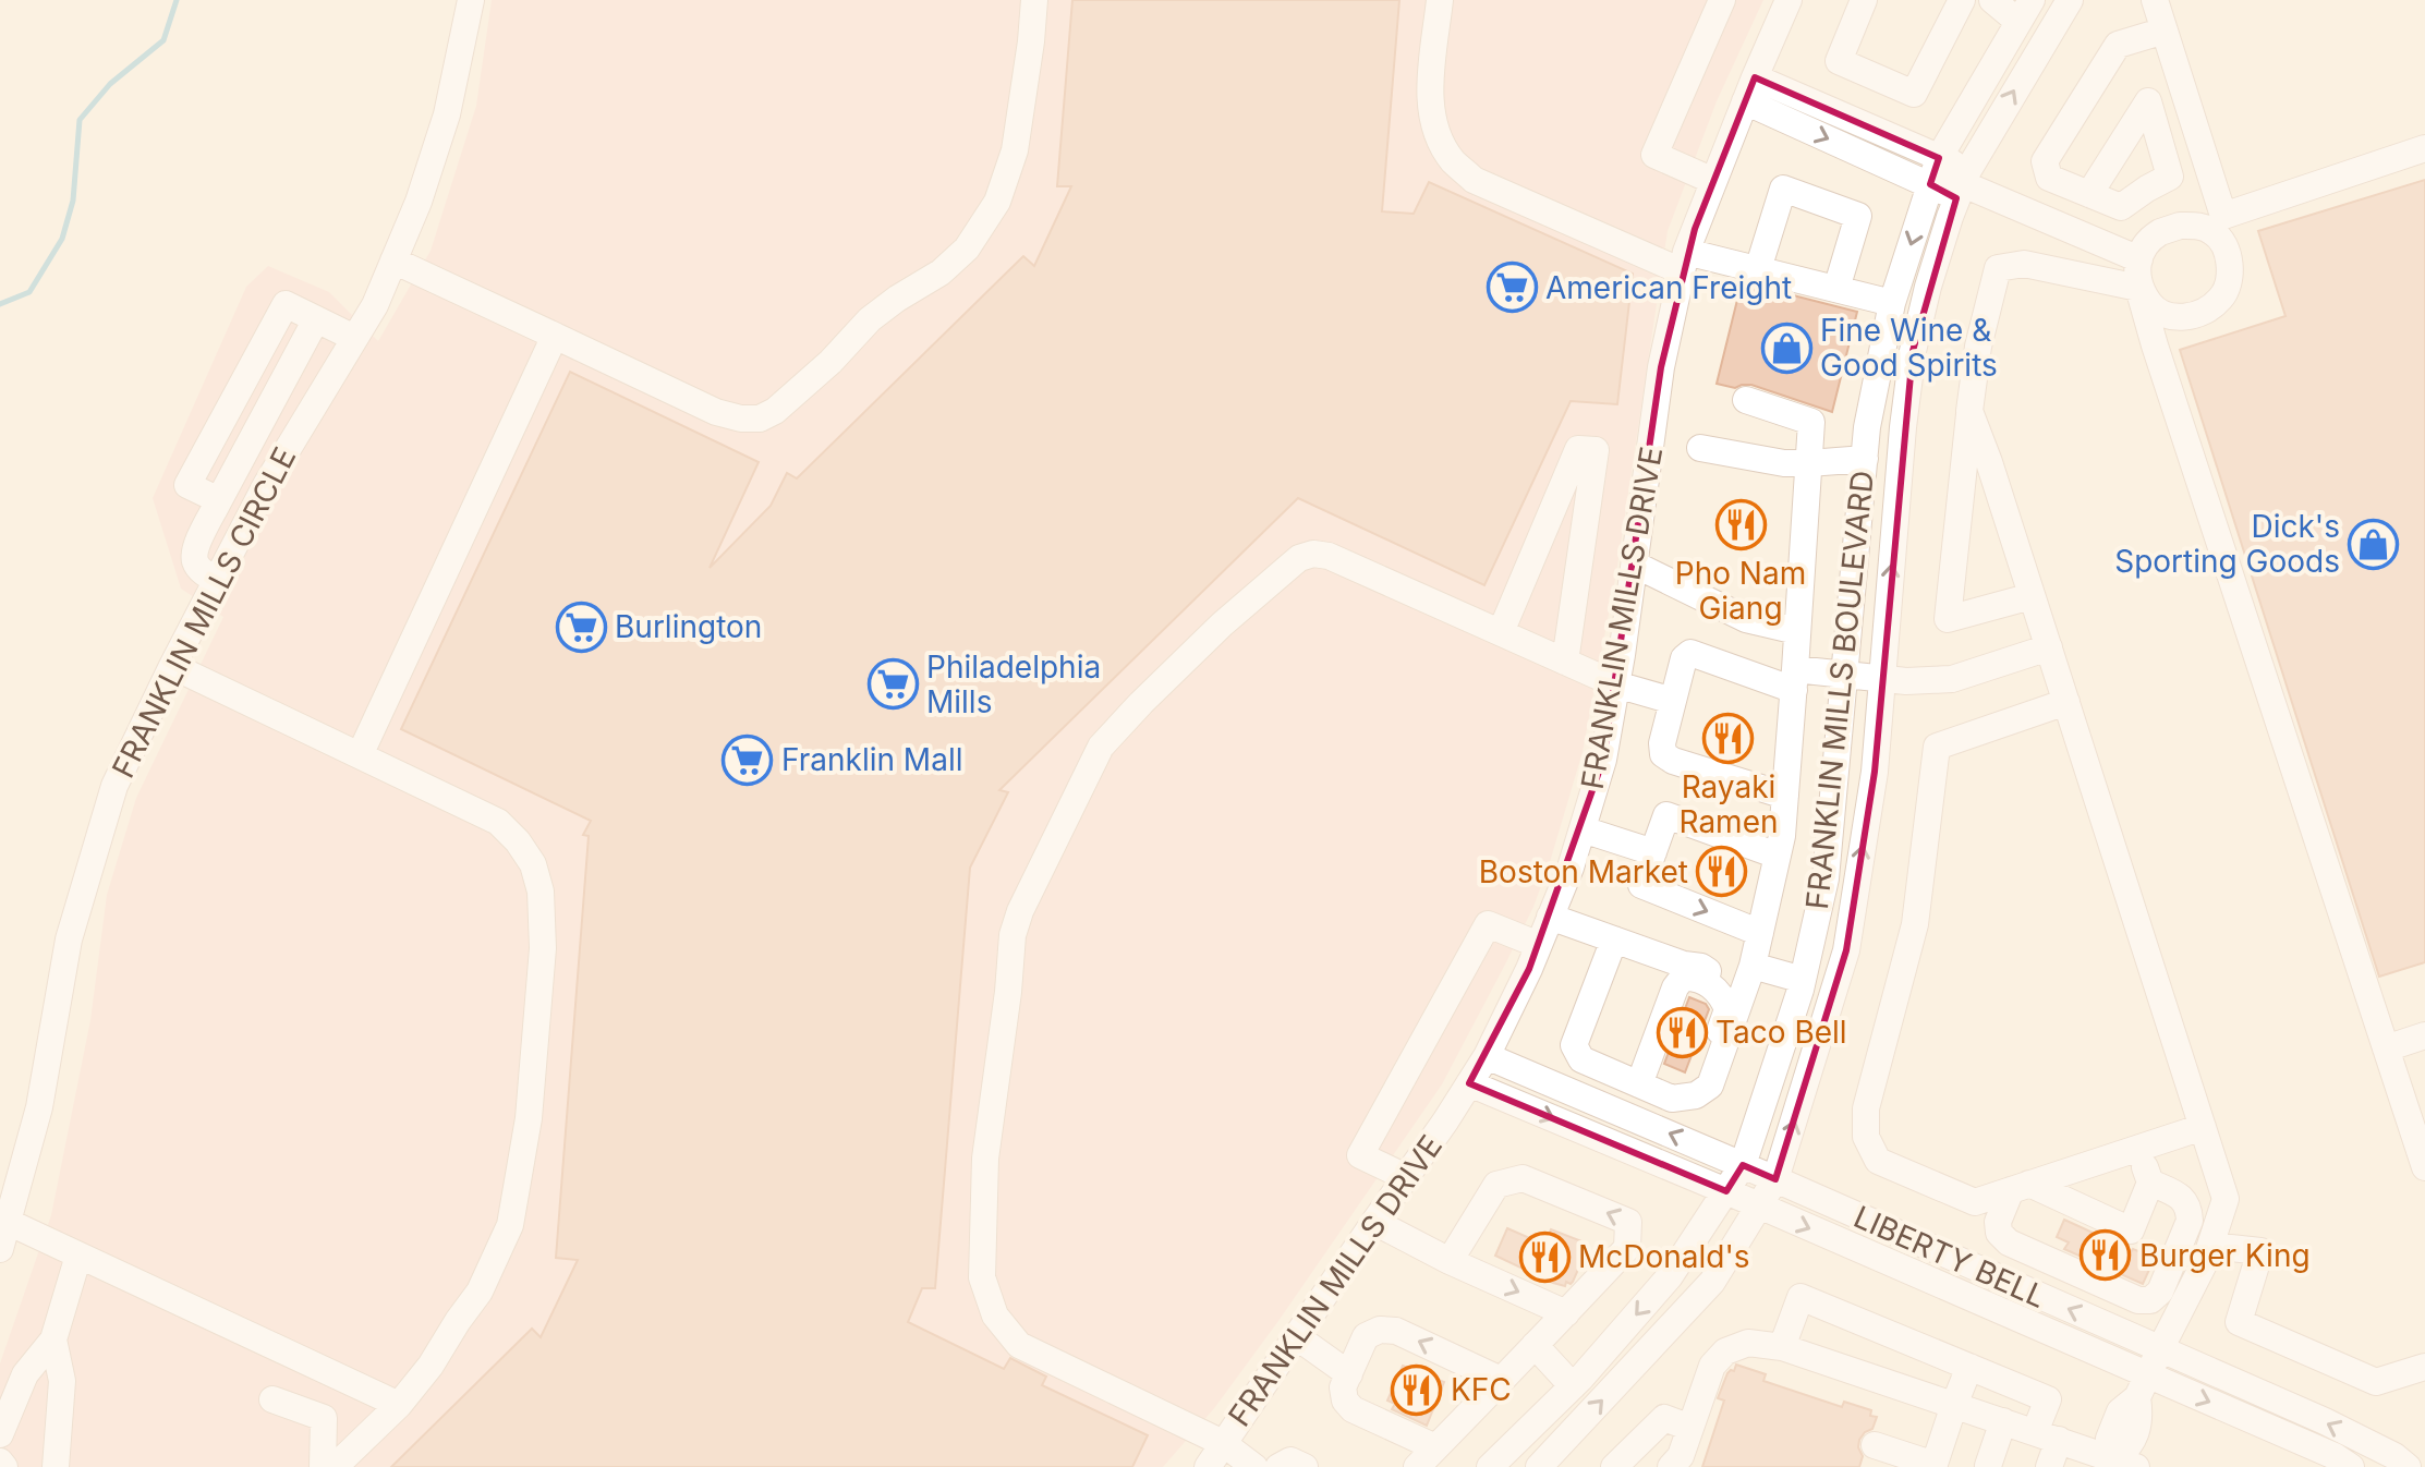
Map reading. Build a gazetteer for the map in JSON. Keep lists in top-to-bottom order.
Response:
{
  "streets": {
    "street": [
      "FRANKLIN MILLS CIRCLE",
      "FRANKLIN MILLS DRIVE",
      "FRANKLIN MILLS BOULEVARD",
      "LIBERTY BELL"
    ]
  },
  "crossings": [
    ["FRANKLIN MILLS DRIVE", "LIBERTY BELL"],
    ["FRANKLIN MILLS BOULEVARD", "LIBERTY BELL"]
  ],
  "places": {
    "supermarket": [
      "American Freight",
      "Burlington",
      "Philadelphia Mills",
      "Franklin Mall"
    ],
    "shop": ["Fine Wine & Good Spirits", "Dick's Sporting Goods"],
    "restaurant": [
      "Pho Nam Giang",
      "Rayaki Ramen",
      "Boston Market",
      "Taco Bell",
      "Burger King",
      "McDonald's",
      "KFC"
    ]
  }
}
